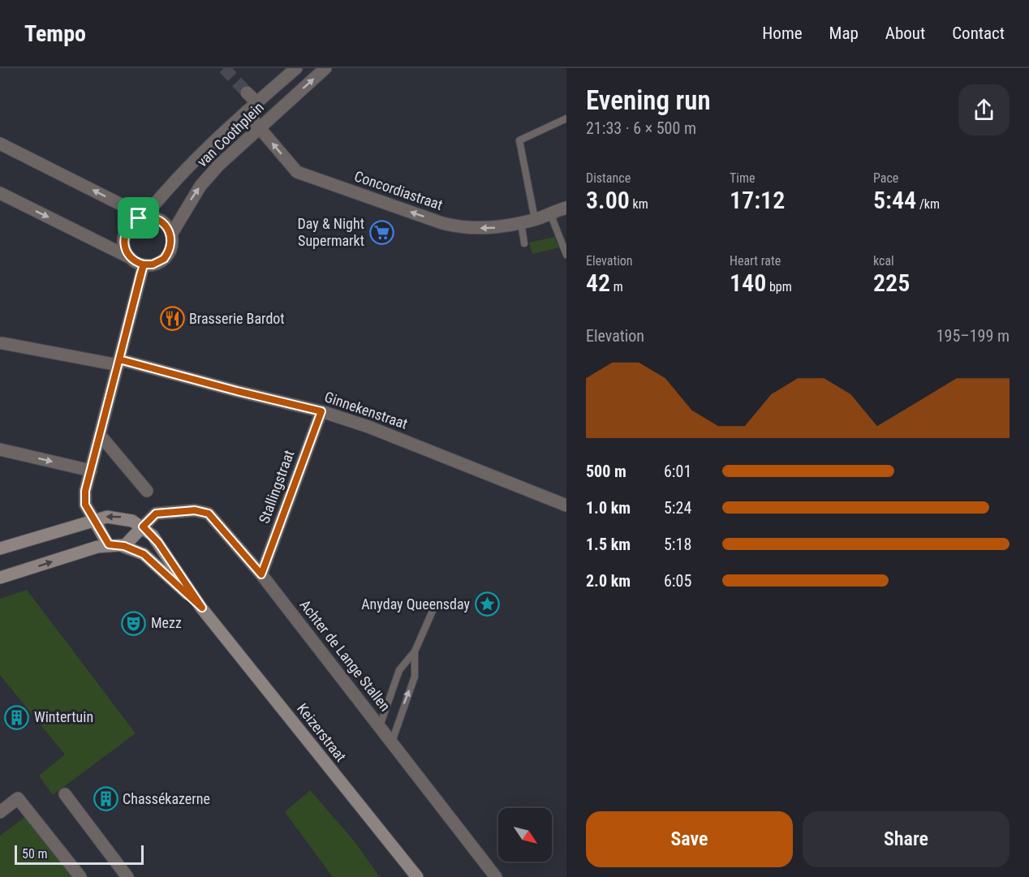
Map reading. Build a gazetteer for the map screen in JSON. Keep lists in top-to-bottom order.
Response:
{
  "streets": {
    "street": [
      "van Coothplein",
      "Concordiastraat",
      "Ginnekenstraat",
      "Stallingstraat",
      "Achter de Lange Stallen",
      "Keizerstraat"
    ]
  },
  "crossings": [
    ["van Coothplein", "Concordiastraat"],
    ["Ginnekenstraat", "Stallingstraat"],
    ["Stallingstraat", "Achter de Lange Stallen"],
    ["Achter de Lange Stallen", "Keizerstraat"]
  ],
  "one_way": ["Concordiastraat"],
  "places": {
    "supermarket": ["Day & Night Supermarkt"],
    "restaurant": ["Brasserie Bardot"],
    "place": ["Anyday Queensday"],
    "theatre": ["Mezz"],
    "building": ["Wintertuin", "Chassékazerne"]
  },
  "scale_bar": "50 m",
  "north": "bottom right",
  "page": {
    "header": "Tempo",
    "nav": [
      "Home",
      "Map",
      "About",
      "Contact"
    ],
    "heading": ["Evening run", "21:33 · 6 × 500 m"],
    "stats": [
      ["Distance", "3.00 km"],
      ["Time", "17:12"],
      ["Pace", "5:44 /km"],
      ["Elevation", "42 m"],
      ["Heart rate", "140 bpm"],
      ["kcal", "225"]
    ],
    "chart": ["Elevation", "195–199 m"],
    "list": [
      {
        "name": "500 m",
        "note": "6:01"
      },
      {
        "name": "1.0 km",
        "note": "5:24"
      },
      {
        "name": "1.5 km",
        "note": "5:18"
      },
      {
        "name": "2.0 km",
        "note": "6:05"
      }
    ],
    "buttons": ["Save", "Share"],
    "scale": "50 m"
  }
}
